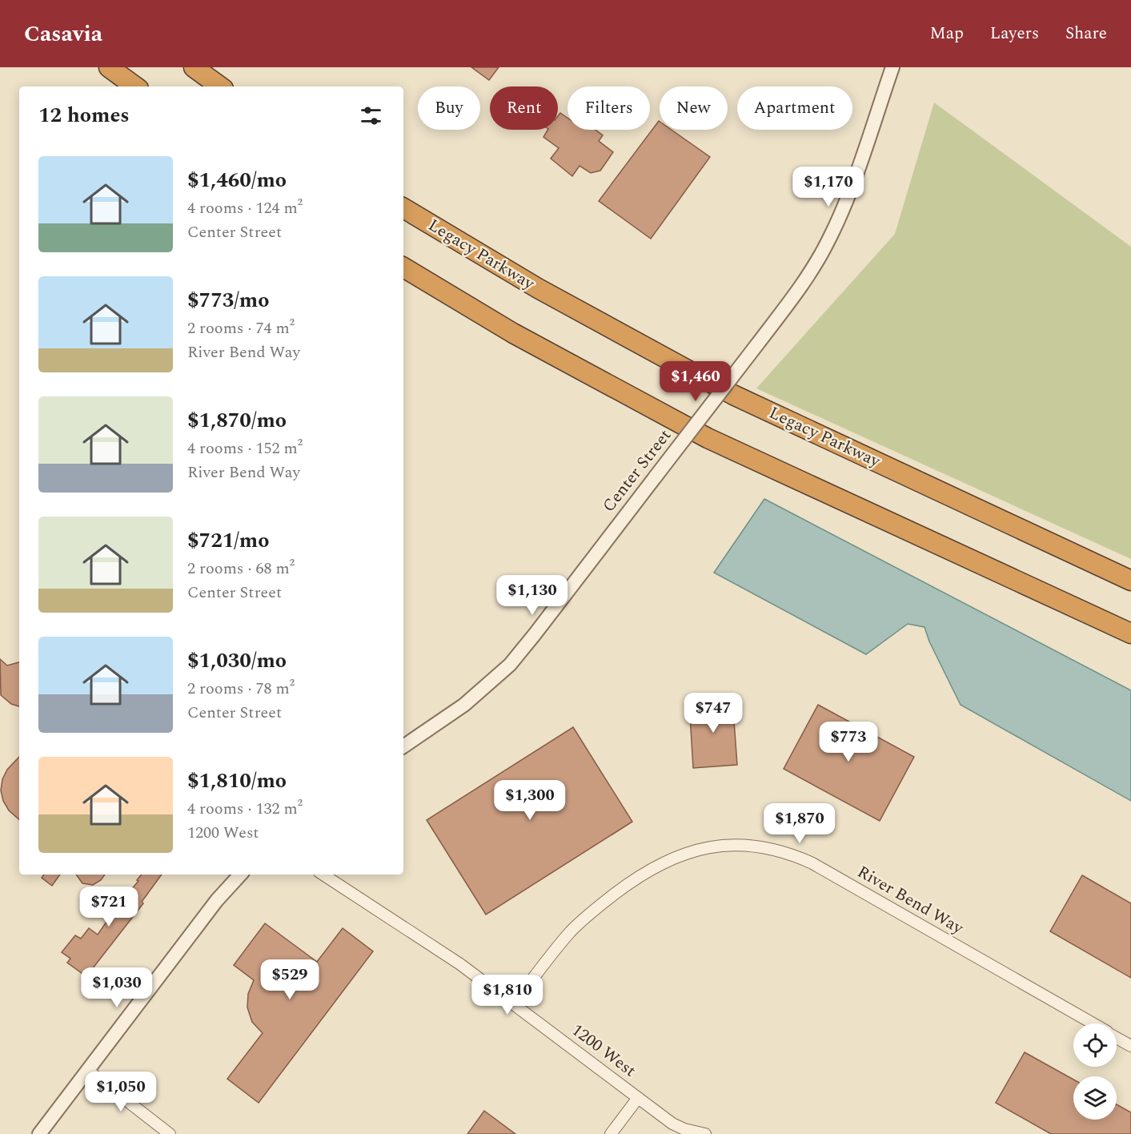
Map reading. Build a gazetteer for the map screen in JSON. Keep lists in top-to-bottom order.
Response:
{
  "streets": {
    "highway": ["Legacy Parkway"],
    "street": ["Center Street", "River Bend Way", "1200 West"]
  },
  "crossings": [
    ["River Bend Way", "1200 West"]
  ],
  "page": {
    "header": "Casavia",
    "nav": ["Map", "Layers", "Share"],
    "chip": [
      "Buy",
      "Rent",
      "Filters",
      "New",
      "Apartment"
    ],
    "heading": "12 homes",
    "list": [
      {
        "name": "$1,460/mo",
        "note": "4 rooms · 124 m² · Center Street"
      },
      {
        "name": "$773/mo",
        "note": "2 rooms · 74 m² · River Bend Way"
      },
      {
        "name": "$1,870/mo",
        "note": "4 rooms · 152 m² · River Bend Way"
      },
      {
        "name": "$721/mo",
        "note": "2 rooms · 68 m² · Center Street"
      },
      {
        "name": "$1,030/mo",
        "note": "2 rooms · 78 m² · Center Street"
      },
      {
        "name": "$1,810/mo",
        "note": "4 rooms · 132 m² · 1200 West"
      }
    ],
    "price": [
      "$1,170",
      "$1,460",
      "$1,130",
      "$747",
      "$773",
      "$1,300",
      "$1,870",
      "$721",
      "$529",
      "$1,030",
      "$1,810",
      "$1,050"
    ]
  }
}
